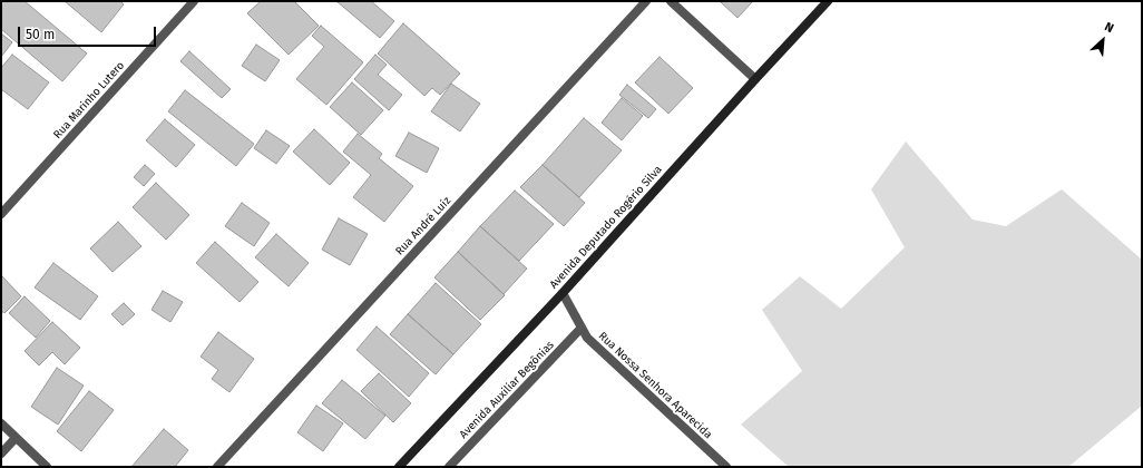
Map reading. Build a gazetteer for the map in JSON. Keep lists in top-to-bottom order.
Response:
{
  "streets": {
    "street": [
      "Rua Marinho Lutero",
      "Rua André Luíz",
      "Avenida Deputado Rogério Silva",
      "Rua Nossa Senhora Aparecida",
      "Avenida Auxiliar Begônias"
    ]
  },
  "crossings": [
    ["Avenida Deputado Rogério Silva", "Rua Nossa Senhora Aparecida"],
    ["Rua Nossa Senhora Aparecida", "Avenida Auxiliar Begônias"]
  ],
  "scale_bar": "50 m",
  "north": "top right"
}
